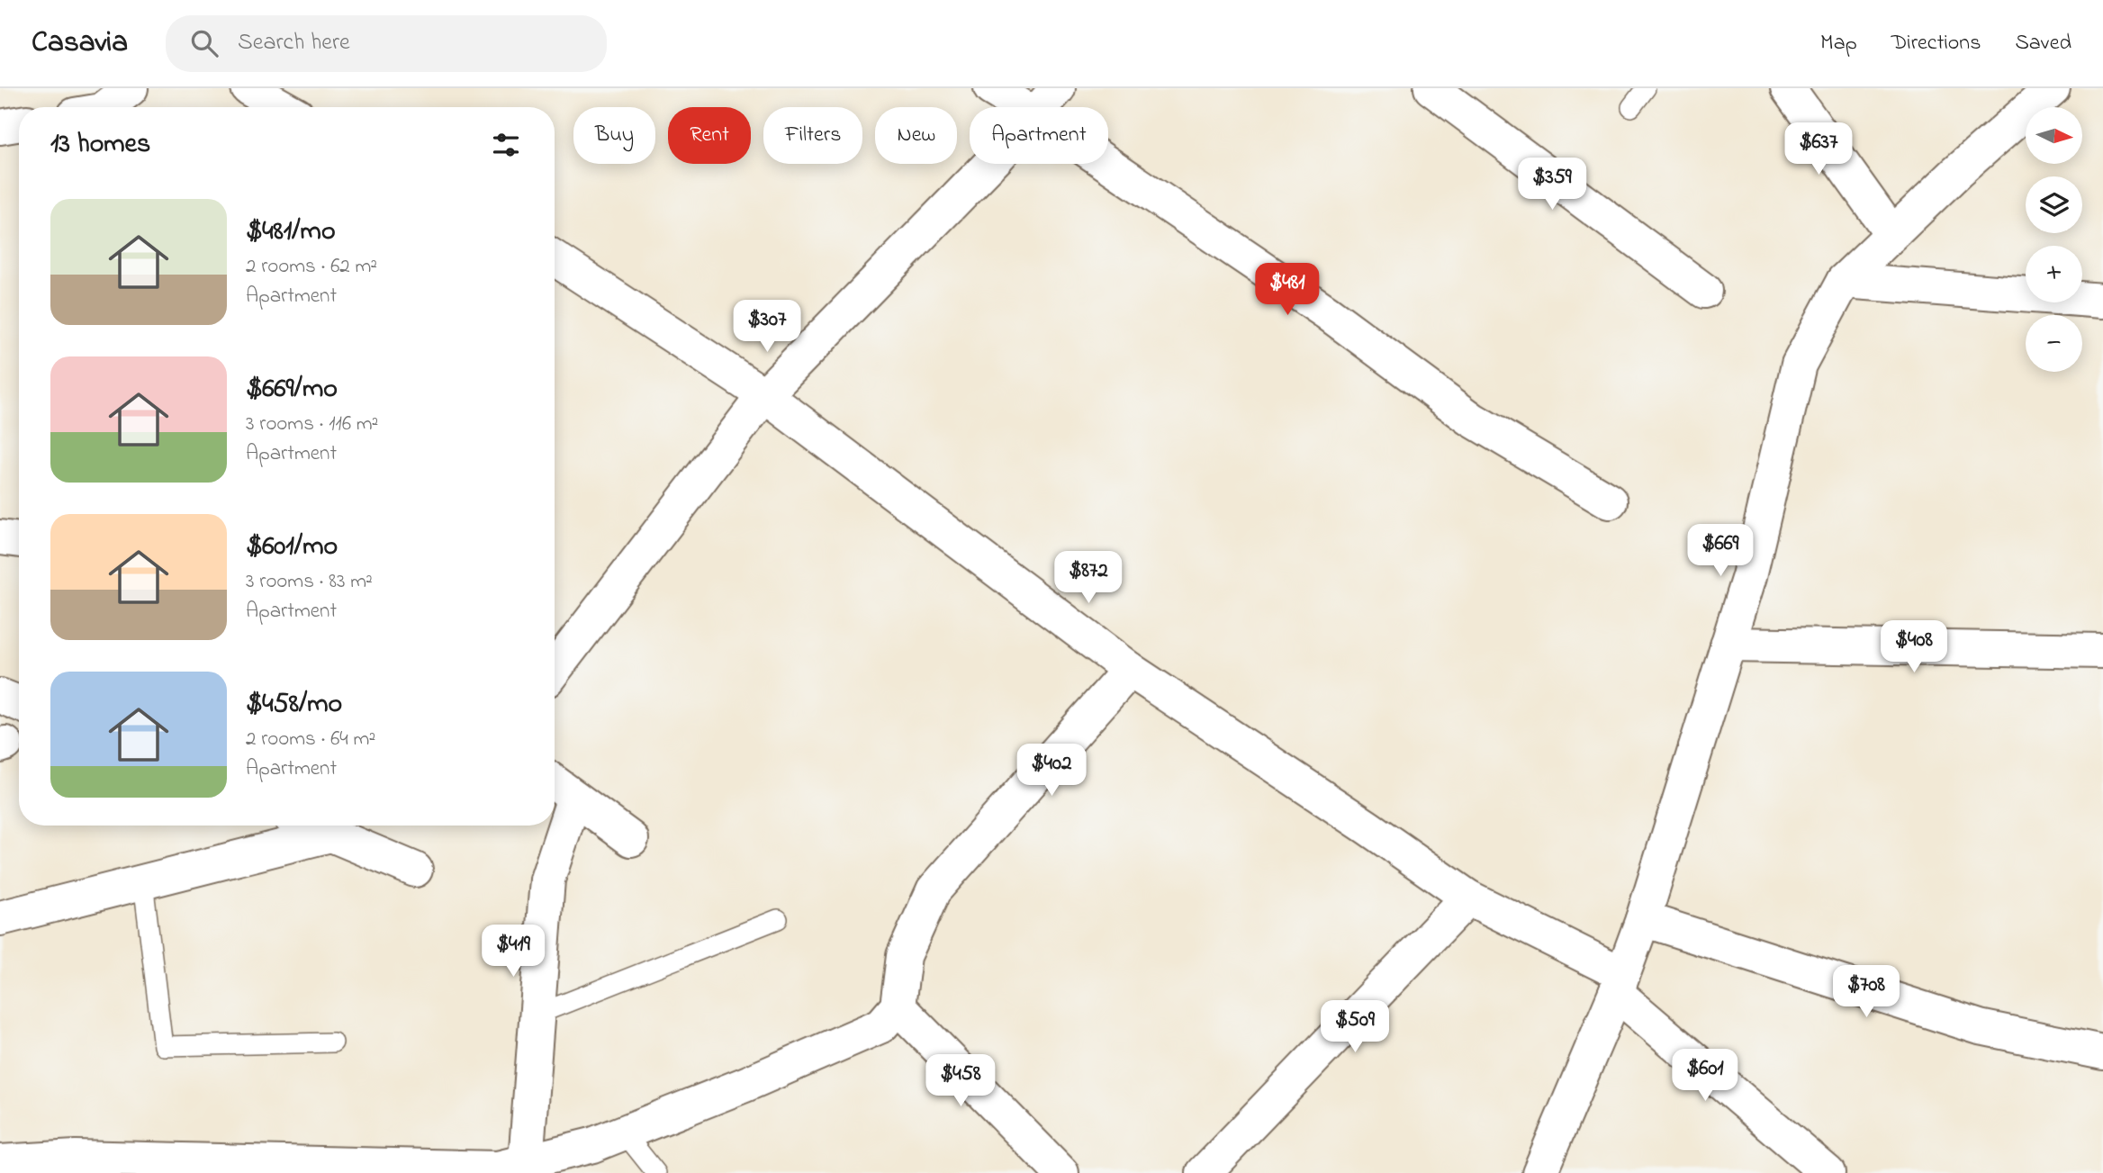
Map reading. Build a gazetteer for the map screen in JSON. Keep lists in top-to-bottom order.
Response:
{
  "north": "right",
  "page": {
    "header": "Casavia",
    "search": "Search here",
    "nav": ["Map", "Directions", "Saved"],
    "map_buttons": ["+", "−"],
    "chip": [
      "Buy",
      "Rent",
      "Filters",
      "New",
      "Apartment"
    ],
    "heading": "13 homes",
    "price": [
      "$637",
      "$359",
      "$481",
      "$307",
      "$669",
      "$872",
      "$408",
      "$402",
      "$419",
      "$708",
      "$509",
      "$601",
      "$458"
    ],
    "list": [
      {
        "name": "$481/mo",
        "note": "2 rooms · 62 m² · Apartment"
      },
      {
        "name": "$669/mo",
        "note": "3 rooms · 116 m² · Apartment"
      },
      {
        "name": "$601/mo",
        "note": "3 rooms · 83 m² · Apartment"
      },
      {
        "name": "$458/mo",
        "note": "2 rooms · 64 m² · Apartment"
      }
    ]
  }
}
